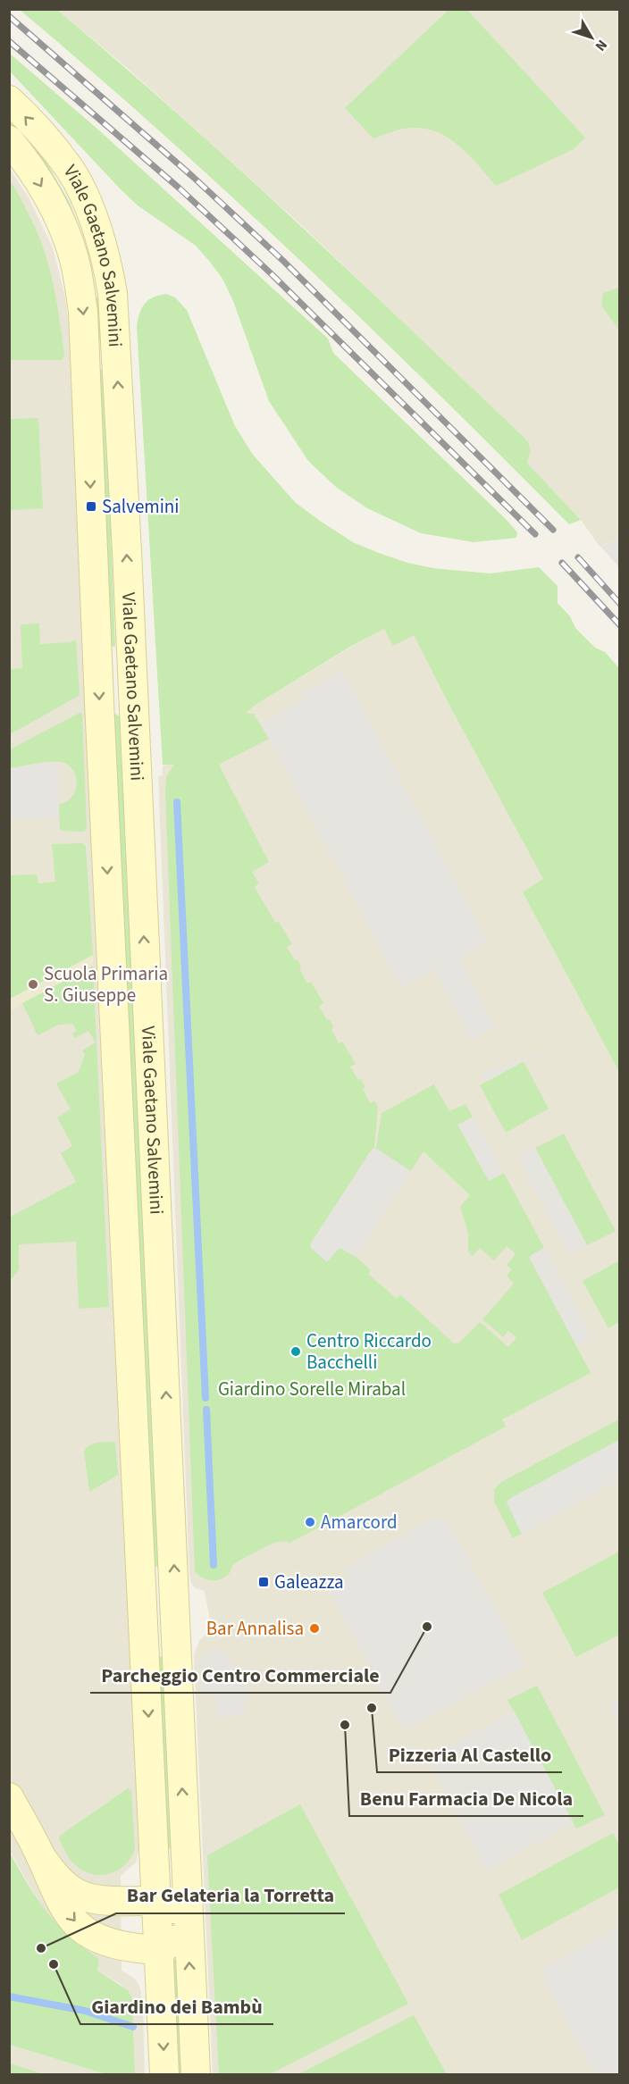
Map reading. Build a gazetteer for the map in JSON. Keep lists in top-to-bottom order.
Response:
{
  "streets": {
    "main road": ["Viale Gaetano Salvemini"]
  },
  "parks": ["Giardino Sorelle Mirabal"],
  "places": {
    "transit": ["Salvemini", "Galeazza"],
    "other": [
      "Scuola Primaria S. Giuseppe",
      "Centro Riccardo Bacchelli",
      "Amarcord",
      "Parcheggio Centro Commerciale",
      "Bar Annalisa",
      "Pizzeria Al Castello",
      "Benu Farmacia De Nicola",
      "Bar Gelateria la Torretta",
      "Giardino dei Bambù"
    ]
  },
  "north": "bottom right"
}
